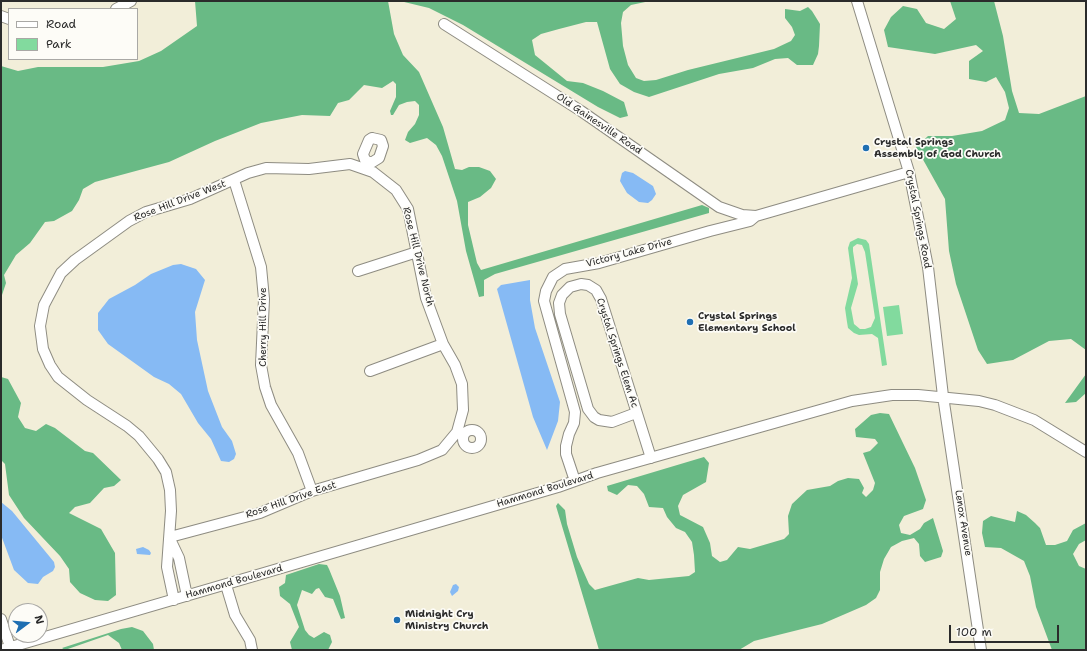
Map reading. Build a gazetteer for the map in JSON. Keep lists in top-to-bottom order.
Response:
{
  "streets": {
    "street": [
      "Old Gainesville Road",
      "Rose Hill Drive West",
      "Crystal Springs Road",
      "Victory Lake Drive",
      "Rose Hill Drive North",
      "Cherry Hill Drive",
      "Crystal Springs Elem Ac",
      "Hammond Boulevard",
      "Rose Hill Drive East",
      "Lenox Avenue"
    ]
  },
  "crossings": [
    ["Old Gainesville Road", "Victory Lake Drive"],
    ["Rose Hill Drive West", "Rose Hill Drive North"],
    ["Rose Hill Drive West", "Cherry Hill Drive"],
    ["Rose Hill Drive West", "Hammond Boulevard"],
    ["Rose Hill Drive West", "Rose Hill Drive East"],
    ["Crystal Springs Road", "Victory Lake Drive"],
    ["Crystal Springs Road", "Hammond Boulevard"],
    ["Crystal Springs Road", "Lenox Avenue"],
    ["Victory Lake Drive", "Hammond Boulevard"],
    ["Rose Hill Drive North", "Rose Hill Drive East"],
    ["Cherry Hill Drive", "Rose Hill Drive East"],
    ["Crystal Springs Elem Ac", "Hammond Boulevard"],
    ["Hammond Boulevard", "Lenox Avenue"]
  ],
  "places": ["Crystal Springs Assembly of God Church", "Crystal Springs Elementary School", "Midnight Cry Ministry Church"],
  "legend": ["Road", "Park"],
  "scale_bar": "100 m",
  "north": "right"
}
